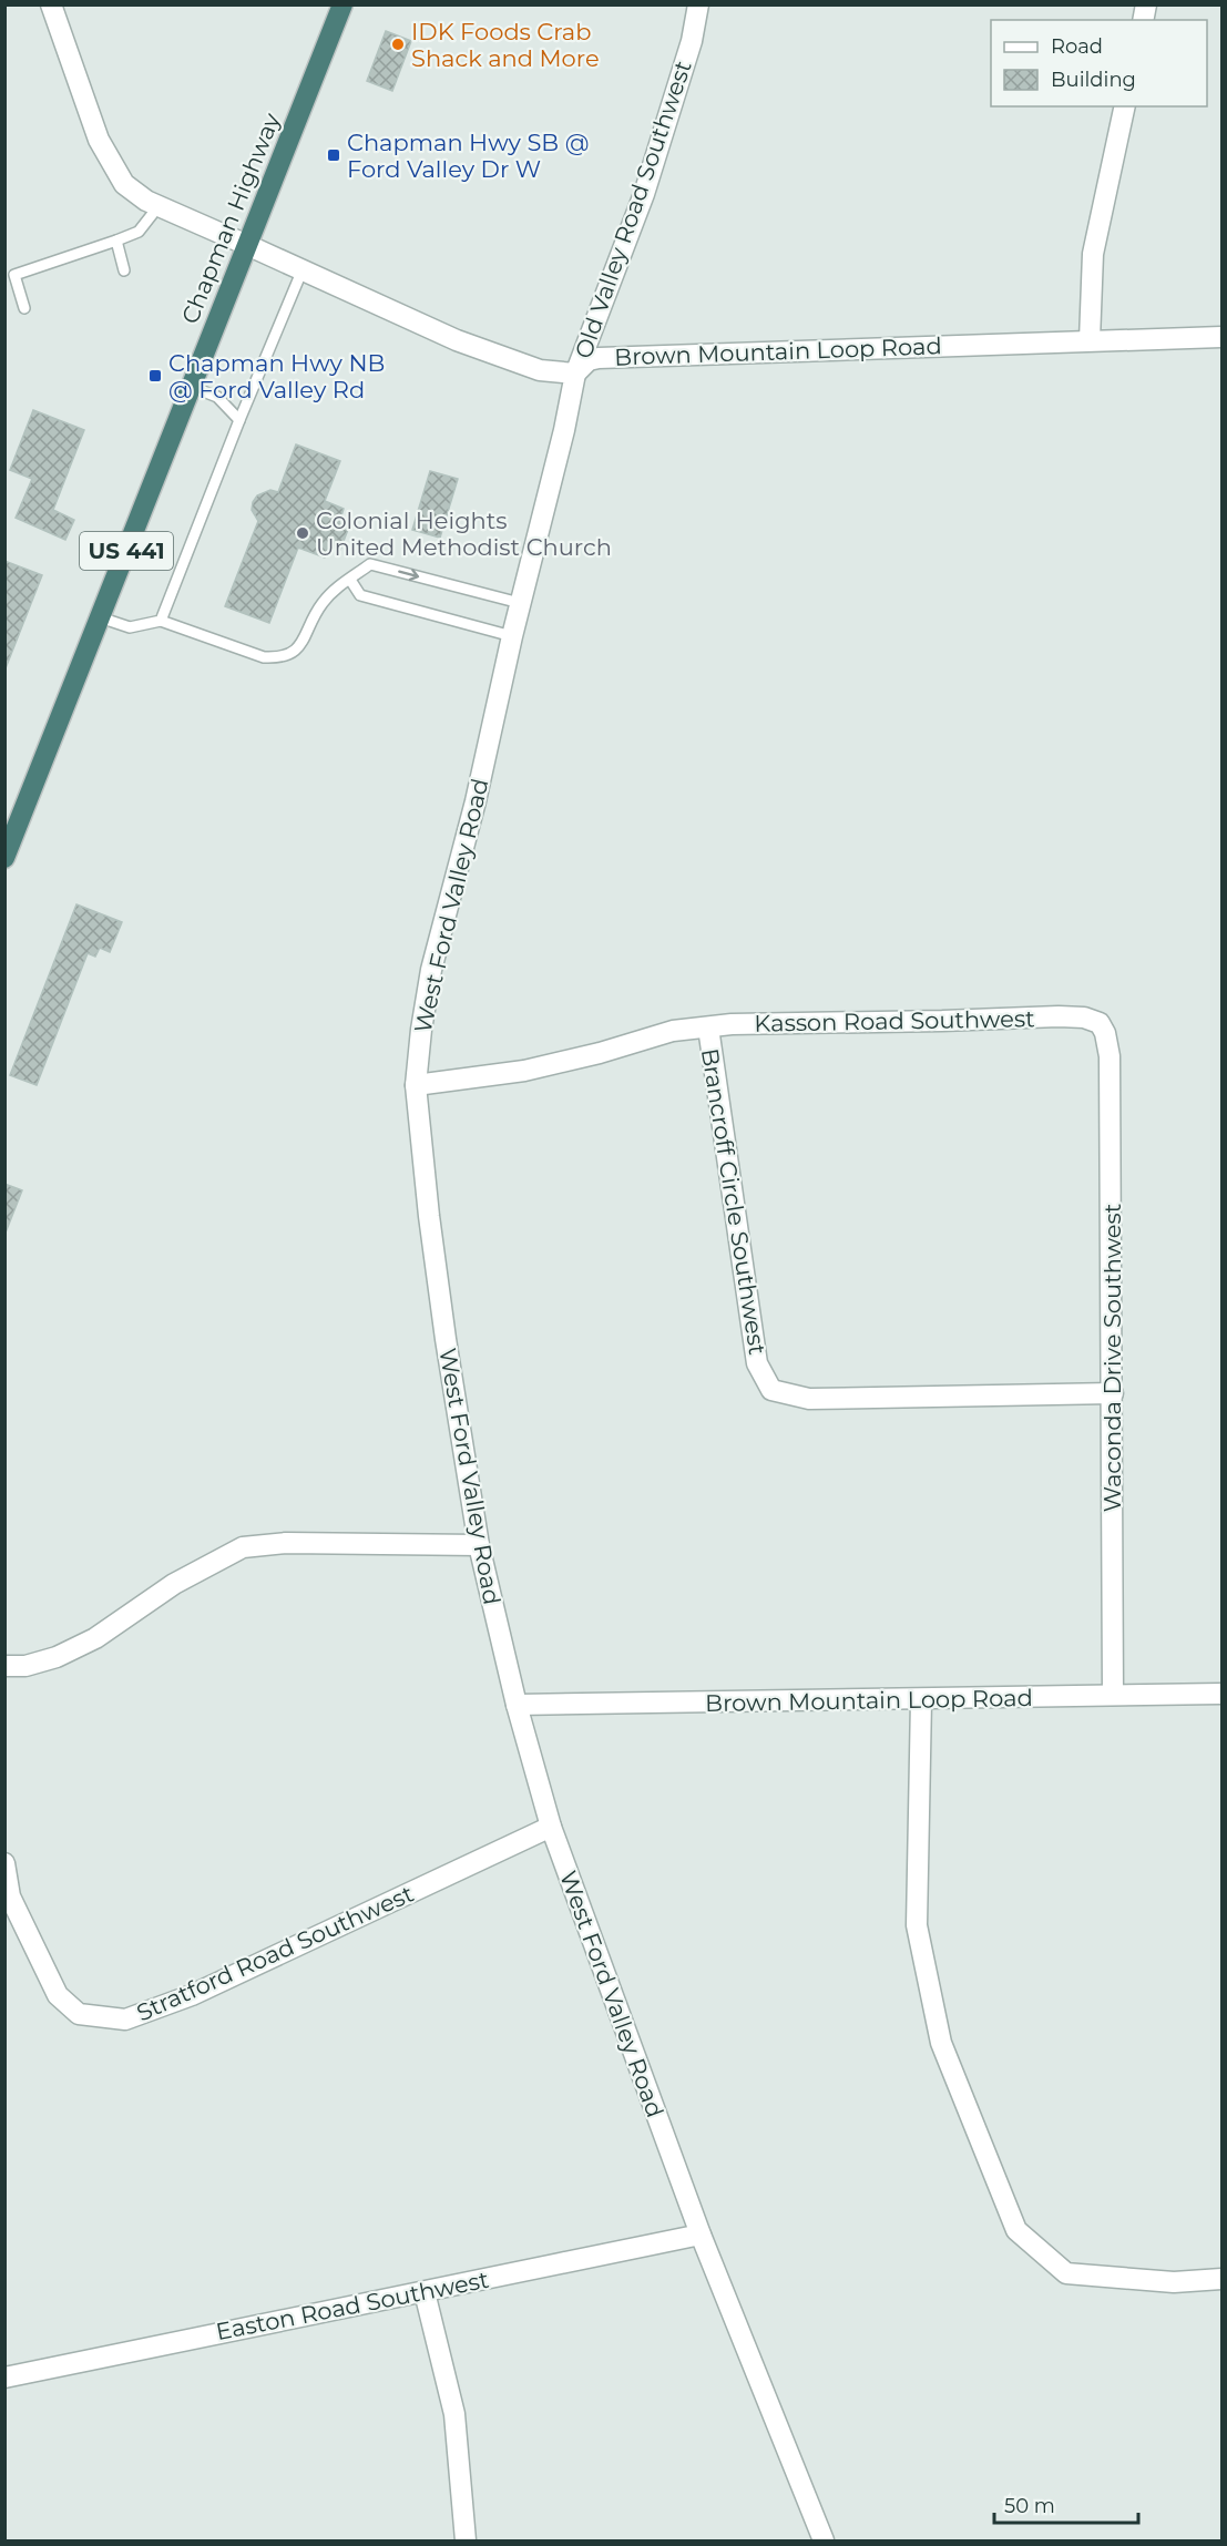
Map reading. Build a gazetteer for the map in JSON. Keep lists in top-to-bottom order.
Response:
{
  "streets": {
    "highway": ["Chapman Highway", "US 441"],
    "street": [
      "Old Valley Road Southwest",
      "Brown Mountain Loop Road",
      "West Ford Valley Road",
      "Kasson Road Southwest",
      "Brancroff Circle Southwest",
      "Waconda Drive Southwest",
      "Stratford Road Southwest",
      "Easton Road Southwest"
    ]
  },
  "crossings": [
    ["Old Valley Road Southwest", "Brown Mountain Loop Road"],
    ["Old Valley Road Southwest", "West Ford Valley Road"],
    ["Brown Mountain Loop Road", "West Ford Valley Road"],
    ["Brown Mountain Loop Road", "Waconda Drive Southwest"],
    ["West Ford Valley Road", "Kasson Road Southwest"],
    ["West Ford Valley Road", "Stratford Road Southwest"],
    ["West Ford Valley Road", "Easton Road Southwest"],
    ["Kasson Road Southwest", "Brancroff Circle Southwest"],
    ["Kasson Road Southwest", "Waconda Drive Southwest"],
    ["Brancroff Circle Southwest", "Waconda Drive Southwest"]
  ],
  "places": {
    "other": ["IDK Foods Crab Shack and More", "Colonial Heights United Methodist Church"],
    "transit": ["Chapman Hwy SB @ Ford Valley Dr W", "Chapman Hwy NB @ Ford Valley Rd"]
  },
  "legend": ["Road", "Building"],
  "scale_bar": "50 m"
}
